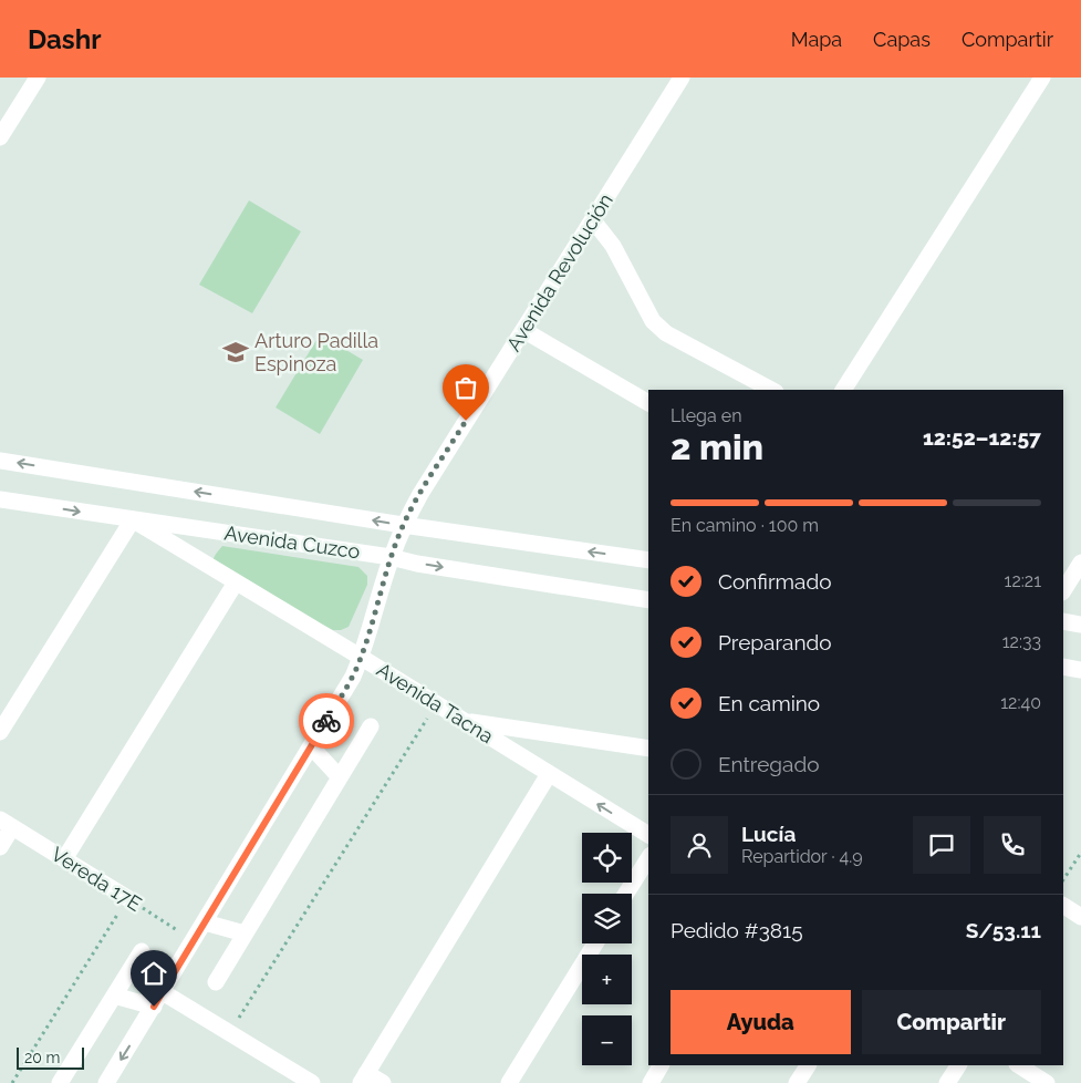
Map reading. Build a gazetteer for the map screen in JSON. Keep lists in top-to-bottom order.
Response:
{
  "streets": {
    "street": [
      "Avenida Revolución",
      "Avenida Cuzco",
      "Avenida Tacna",
      "Vereda 17E"
    ]
  },
  "crossings": [
    ["Avenida Revolución", "Avenida Cuzco"],
    ["Avenida Revolución", "Avenida Tacna"],
    ["Avenida Revolución", "Vereda 17E"],
    ["Avenida Cuzco", "Avenida Tacna"]
  ],
  "places": {
    "school or university": ["Arturo Padilla Espinoza"]
  },
  "scale_bar": "20 m",
  "page": {
    "header": "Dashr",
    "nav": ["Mapa", "Capas", "Compartir"],
    "heading": ["2 min", "Llega en", "12:52–12:57"],
    "panel": [
      "Lucía",
      "Repartidor · 4.9",
      "Pedido #3815",
      "S/53.11"
    ],
    "bar": "En camino · 100 m",
    "list": [
      ["Confirmado", "12:21"],
      ["Preparando", "12:33"],
      ["En camino", "12:40"],
      "Entregado"
    ],
    "map_buttons": ["+", "−"],
    "buttons": ["Ayuda", "Compartir"],
    "scale": "20 m"
  }
}
